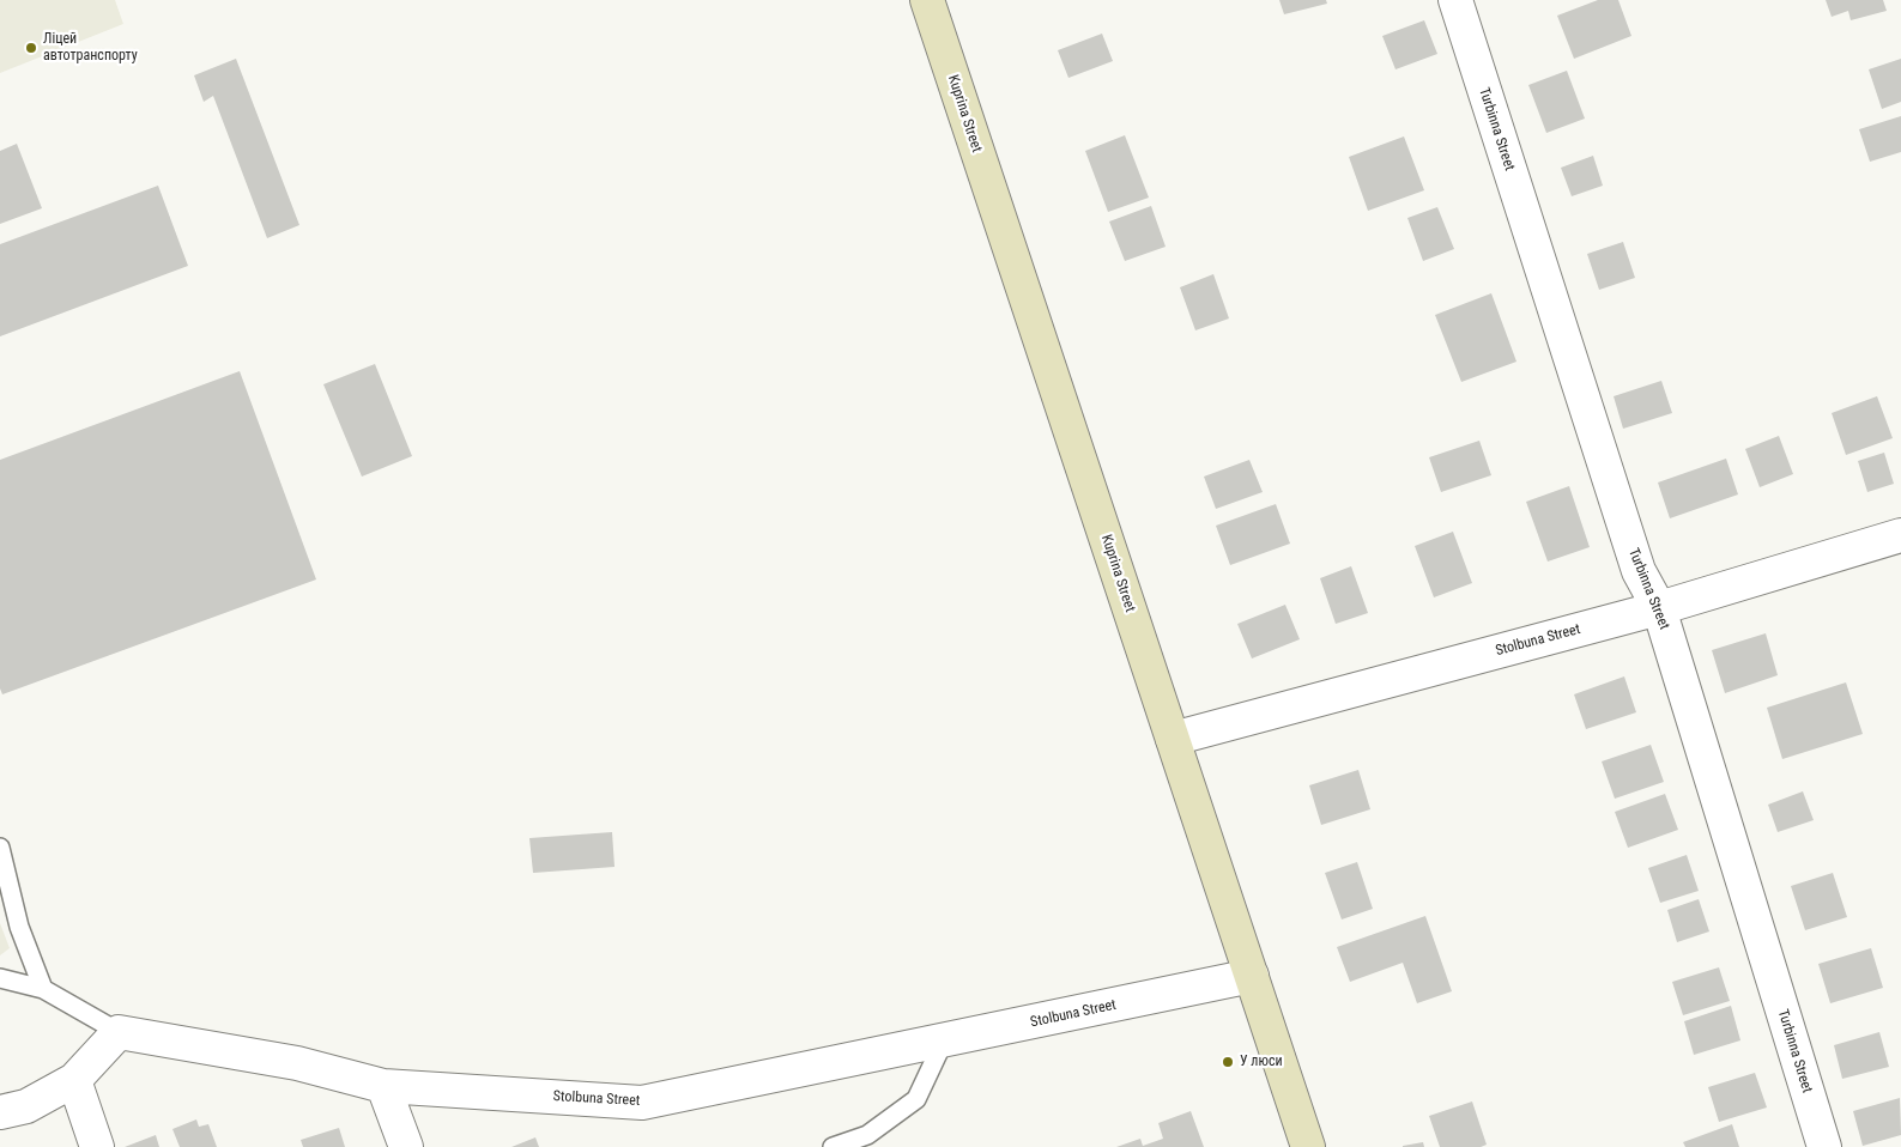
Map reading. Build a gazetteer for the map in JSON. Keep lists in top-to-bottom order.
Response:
{
  "streets": {
    "main road": ["Kuprina Street"],
    "street": ["Turbinna Street", "Stolbuna Street"]
  },
  "crossings": [
    ["Kuprina Street", "Stolbuna Street"],
    ["Turbinna Street", "Stolbuna Street"]
  ],
  "places": ["Ліцей автотранспорту", "У люси"]
}
